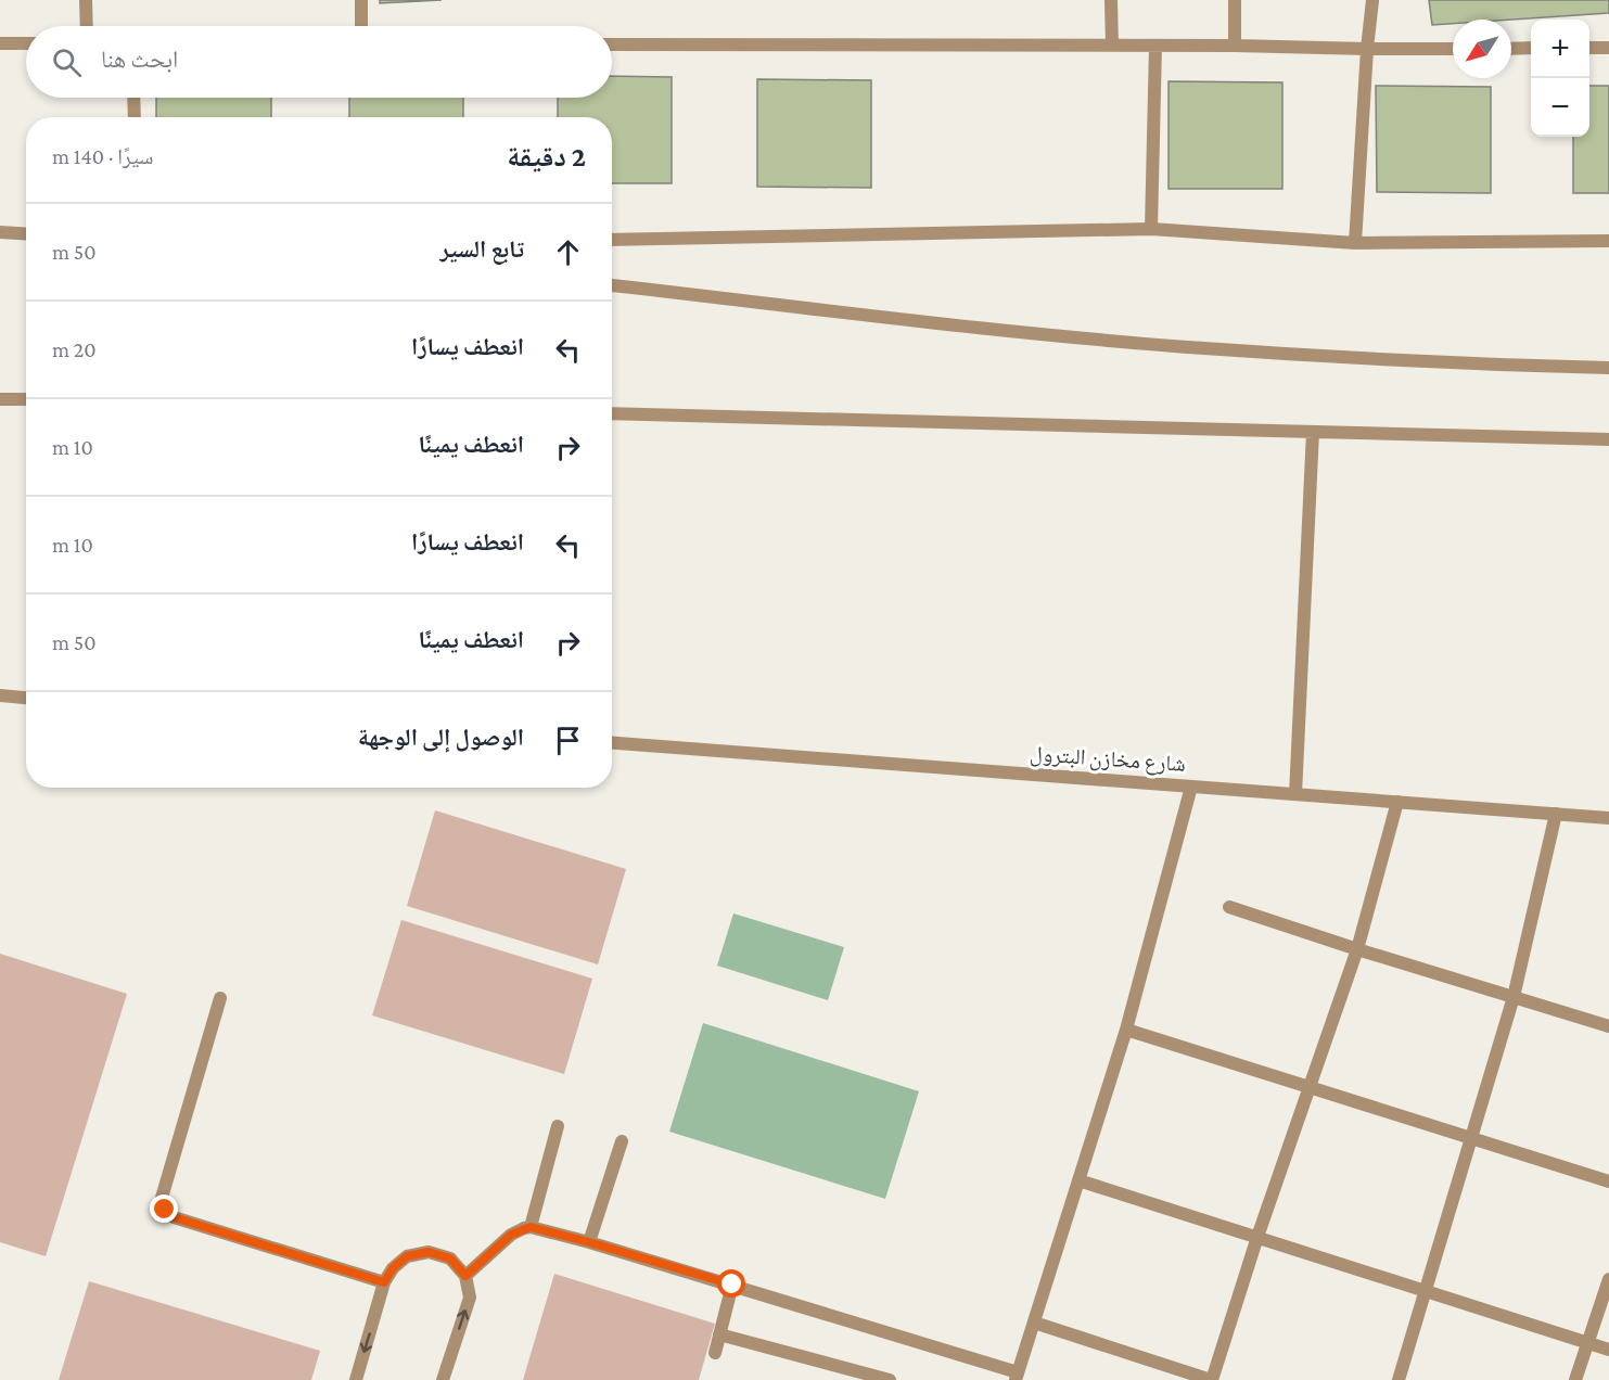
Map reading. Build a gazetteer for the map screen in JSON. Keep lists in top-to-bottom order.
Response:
{
  "streets": {
    "street": ["شارع مخازن البترول"]
  },
  "north": "bottom left",
  "page": {
    "map_buttons": ["+", "−"],
    "search": "ابحث هنا",
    "heading": ["2 دقيقة", "سيرًا · 140 m"],
    "list": [
      ["تابع السير", "50 m"],
      ["انعطف يسارًا", "20 m"],
      ["انعطف يمينًا", "10 m"],
      ["انعطف يسارًا", "10 m"],
      ["انعطف يمينًا", "50 m"],
      "الوصول إلى الوجهة"
    ]
  }
}
